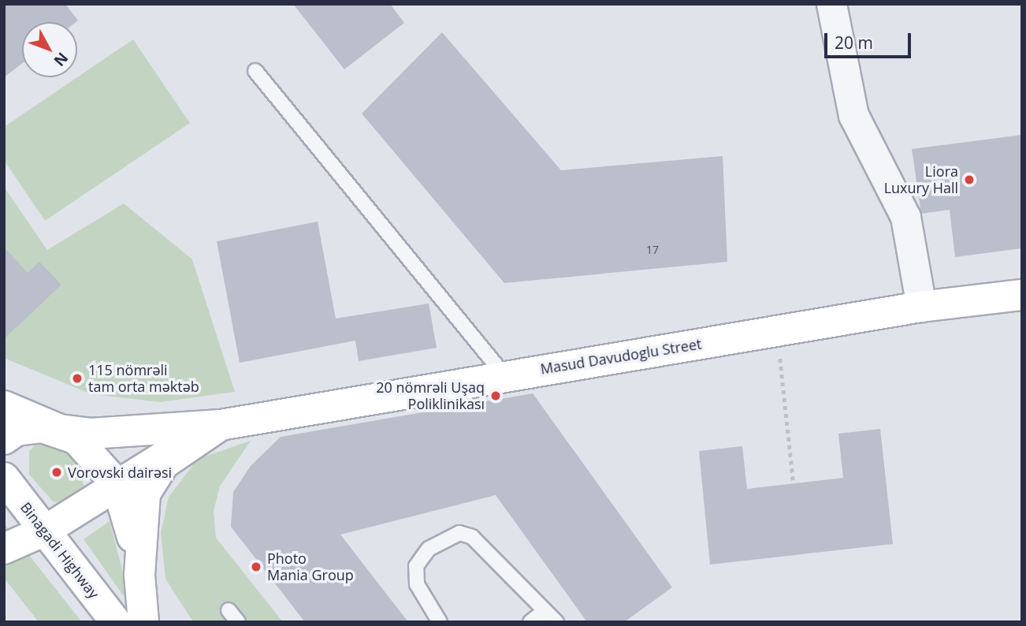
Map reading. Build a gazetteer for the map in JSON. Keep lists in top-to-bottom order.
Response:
{
  "streets": {
    "street": ["Masud Davudoglu Street", "Binagadi Highway"]
  },
  "places": [
    "Liora Luxury Hall",
    "115 nömrəli tam orta məktəb",
    "20 nömrəli Uşaq Poliklinikası",
    "Vorovski dairəsi",
    "Photo Mania Group"
  ],
  "house_numbers": ["17"],
  "scale_bar": "20 m",
  "north": "bottom right"
}
